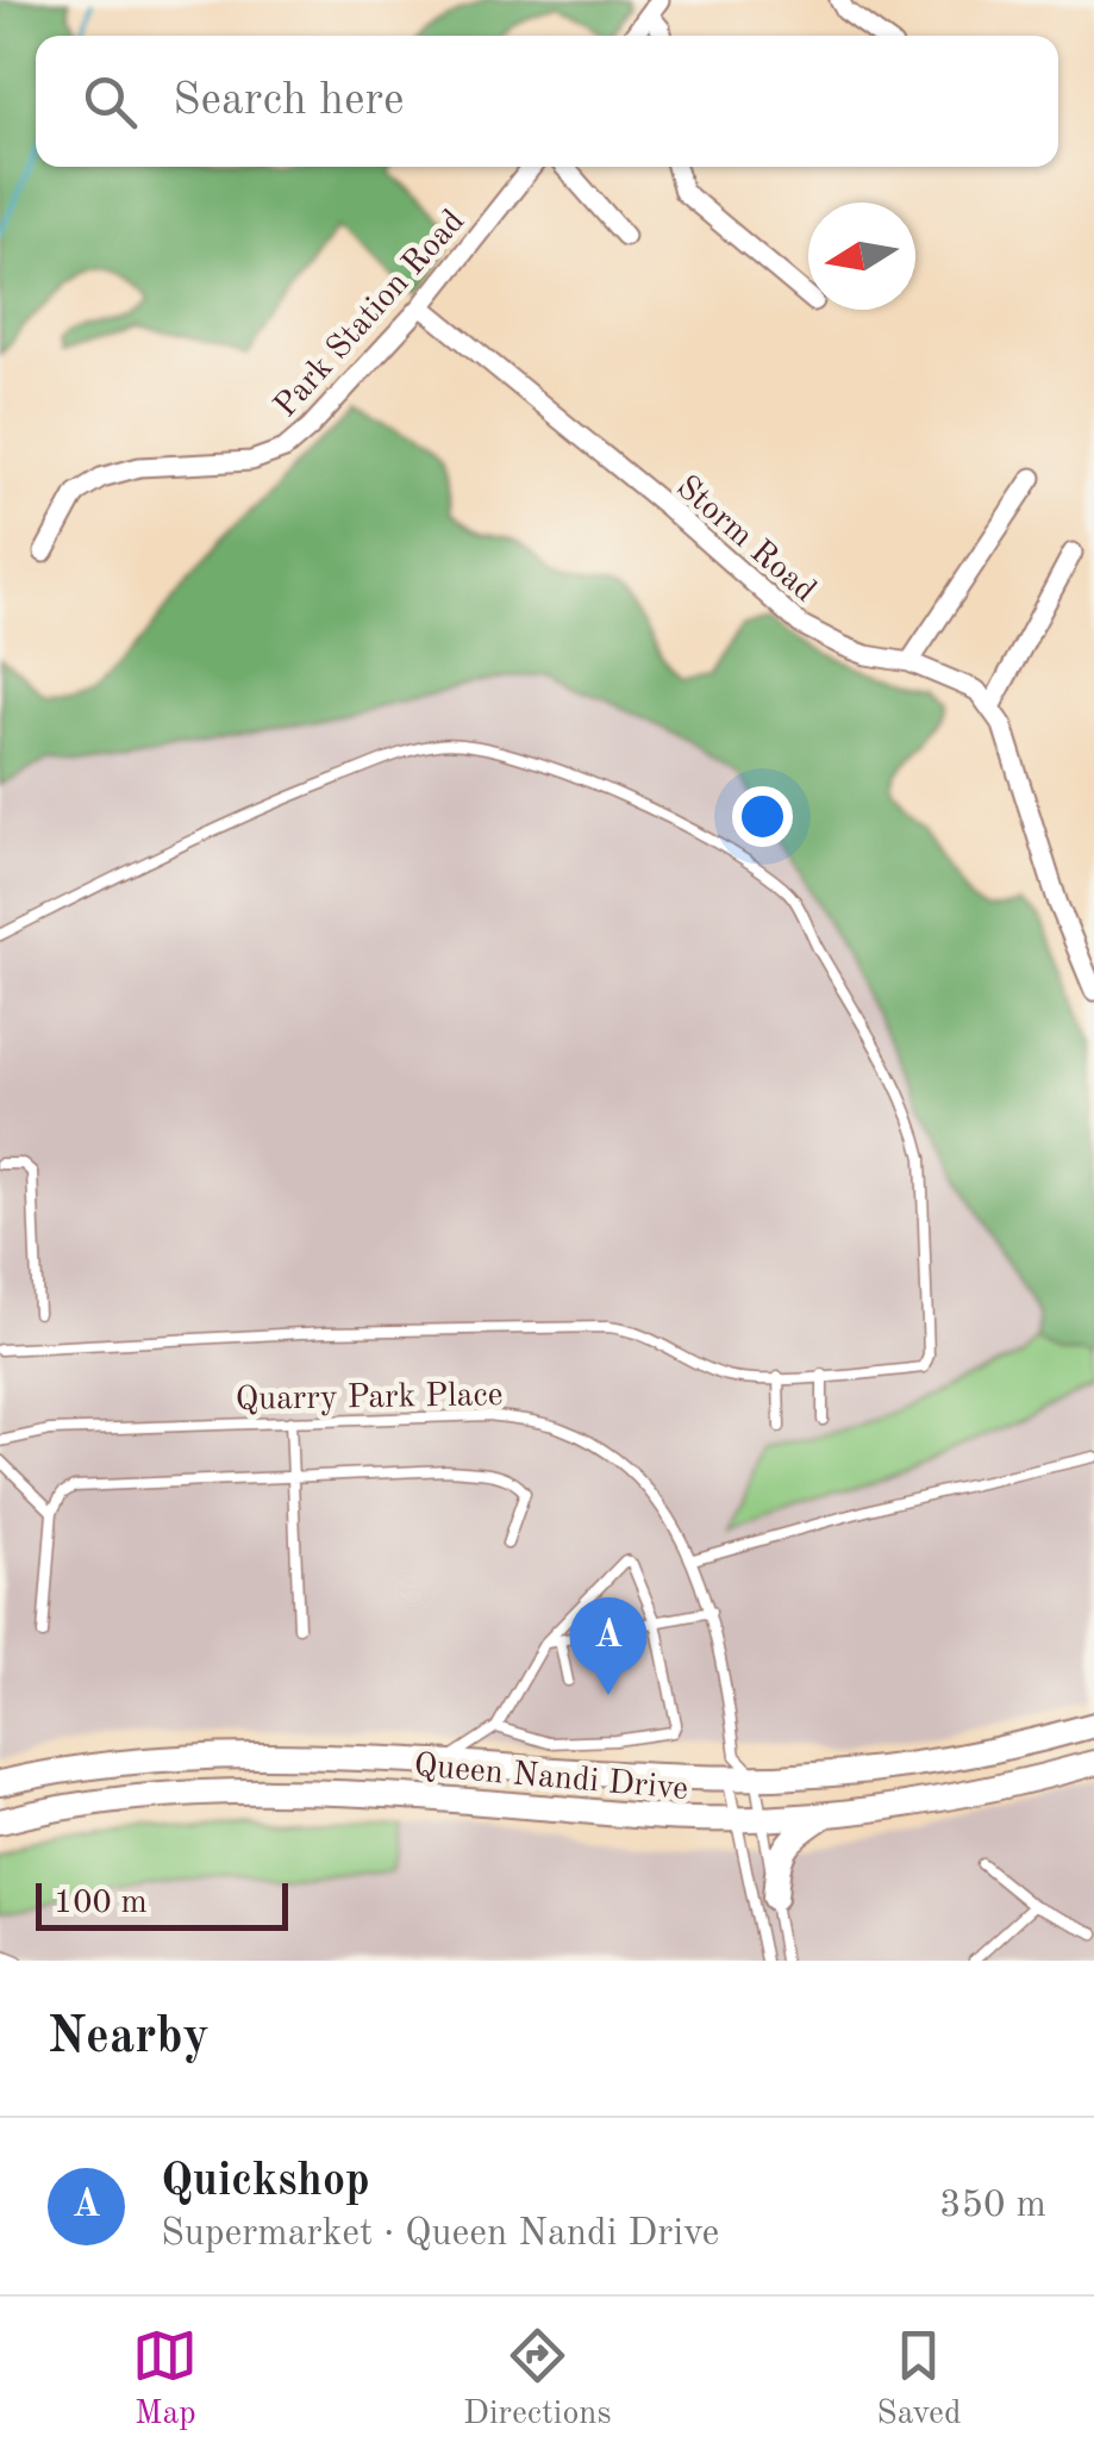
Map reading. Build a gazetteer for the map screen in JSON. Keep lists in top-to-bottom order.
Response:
{
  "streets": {
    "main road": ["Queen Nandi Drive"],
    "street": ["Park Station Road", "Storm Road"],
    "lane": ["Quarry Park Place"]
  },
  "crossings": [
    ["Park Station Road", "Storm Road"],
    ["Quarry Park Place", "Queen Nandi Drive"]
  ],
  "scale_bar": "100 m",
  "north": "left",
  "page": {
    "search": "Search here",
    "pins": "A",
    "scale": "100 m",
    "heading": "Nearby",
    "list": [
      {
        "mark": "A",
        "name": "Quickshop",
        "note": "Supermarket · Queen Nandi Drive",
        "value": "350 m"
      }
    ],
    "nav": ["Map", "Directions", "Saved"]
  }
}
